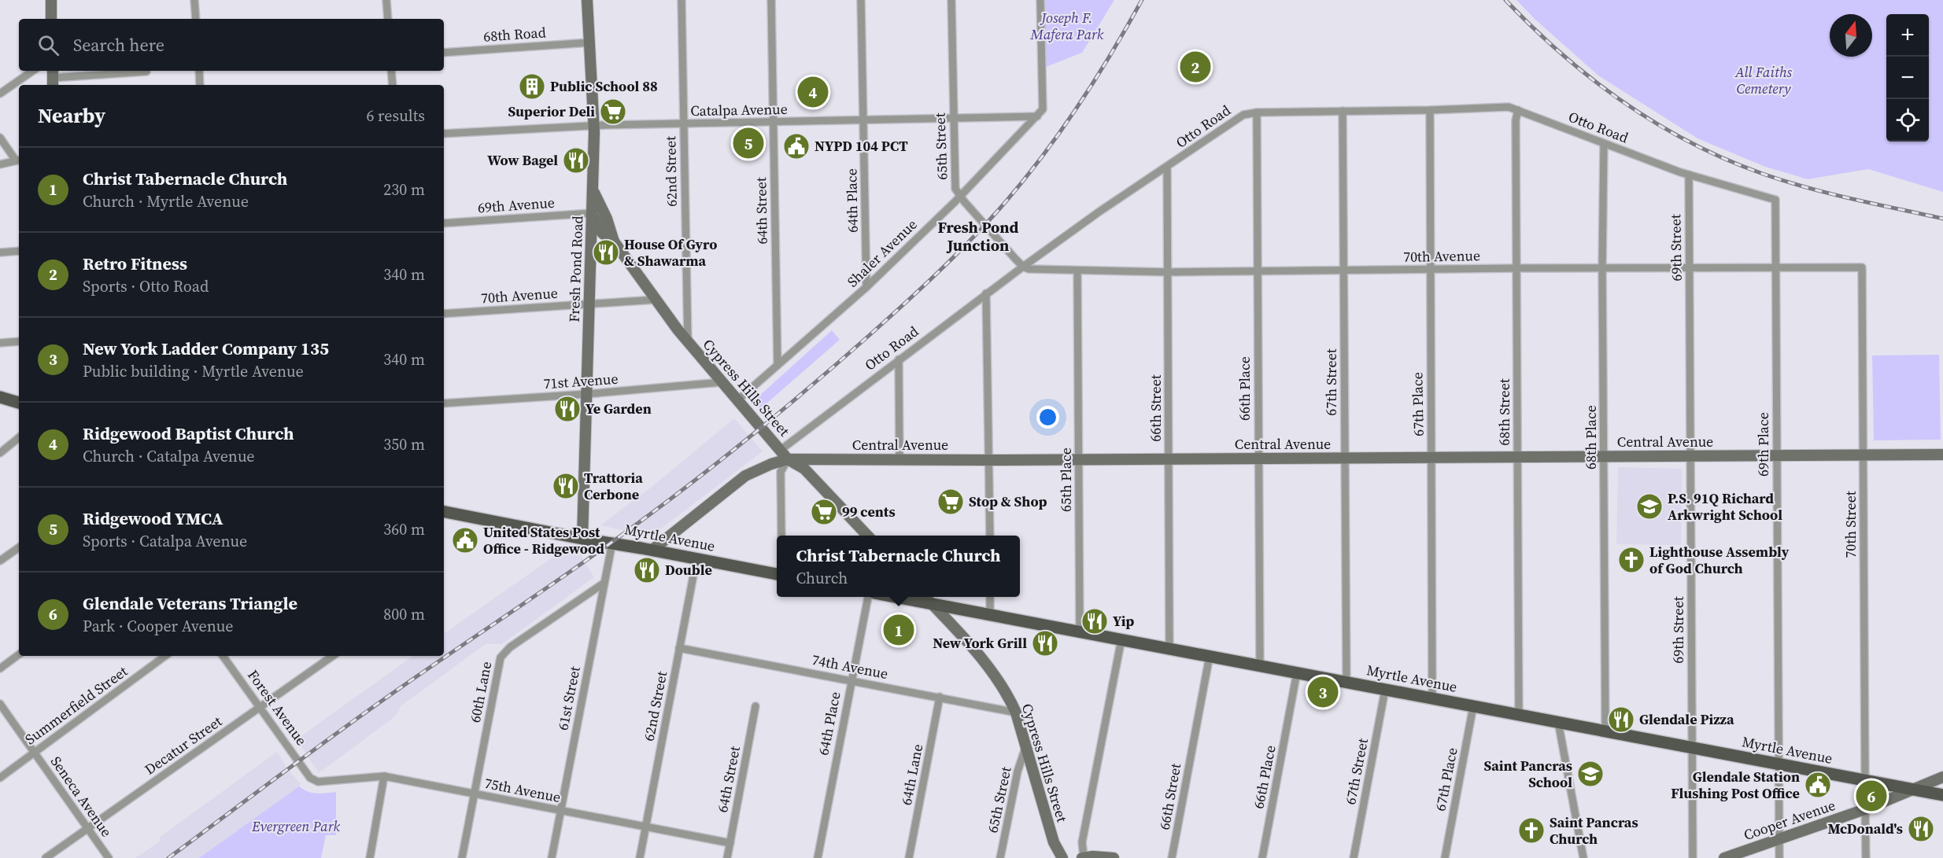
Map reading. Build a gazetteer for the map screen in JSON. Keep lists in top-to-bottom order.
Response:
{
  "streets": {
    "main road": [
      "Fresh Pond Road",
      "Cypress Hills Street",
      "Central Avenue",
      "Myrtle Avenue",
      "Cooper Avenue"
    ],
    "street": [
      "68th Road",
      "Catalpa Avenue",
      "Otto Road",
      "65th Street",
      "62nd Street",
      "64th Place",
      "69th Avenue",
      "64th Street",
      "69th Street",
      "Shaler Avenue",
      "70th Avenue",
      "71st Avenue",
      "67th Street",
      "66th Place",
      "67th Place",
      "66th Street",
      "68th Street",
      "68th Place",
      "69th Place",
      "65th Place",
      "70th Street",
      "74th Avenue",
      "60th Lane",
      "61st Street",
      "Summerfield Street",
      "Forest Avenue",
      "Decatur Street",
      "64th Lane",
      "75th Avenue",
      "Seneca Avenue"
    ]
  },
  "crossings": [
    ["68th Road", "Fresh Pond Road"],
    ["Catalpa Avenue", "65th Street"],
    ["Catalpa Avenue", "62nd Street"],
    ["Catalpa Avenue", "64th Place"],
    ["Catalpa Avenue", "64th Street"],
    ["Catalpa Avenue", "Shaler Avenue"],
    ["Catalpa Avenue", "Fresh Pond Road"],
    ["Otto Road", "65th Street"],
    ["Otto Road", "69th Street"],
    ["Otto Road", "70th Avenue"],
    ["Otto Road", "67th Street"],
    ["Otto Road", "Cypress Hills Street"],
    ["Otto Road", "66th Place"],
    ["Otto Road", "67th Place"],
    ["Otto Road", "66th Street"],
    ["Otto Road", "68th Street"],
    ["Otto Road", "68th Place"],
    ["Otto Road", "69th Place"],
    ["65th Street", "Shaler Avenue"],
    ["65th Street", "70th Avenue"],
    ["65th Street", "Cypress Hills Street"],
    ["62nd Street", "Cypress Hills Street"],
    ["62nd Street", "Myrtle Avenue"],
    ["62nd Street", "74th Avenue"],
    ["62nd Street", "75th Avenue"],
    ["64th Place", "Shaler Avenue"],
    ["64th Place", "74th Avenue"],
    ["69th Avenue", "Fresh Pond Road"],
    ["69th Avenue", "Cypress Hills Street"],
    ["64th Street", "Shaler Avenue"],
    ["64th Street", "75th Avenue"],
    ["69th Street", "70th Avenue"],
    ["69th Street", "Central Avenue"],
    ["69th Street", "Myrtle Avenue"],
    ["Shaler Avenue", "Cypress Hills Street"],
    ["70th Avenue", "Fresh Pond Road"],
    ["70th Avenue", "67th Street"],
    ["70th Avenue", "Cypress Hills Street"],
    ["70th Avenue", "66th Place"],
    ["70th Avenue", "67th Place"],
    ["70th Avenue", "66th Street"],
    ["70th Avenue", "68th Street"],
    ["70th Avenue", "68th Place"],
    ["70th Avenue", "69th Place"],
    ["70th Avenue", "65th Place"],
    ["70th Avenue", "70th Street"],
    ["Fresh Pond Road", "71st Avenue"],
    ["Fresh Pond Road", "Cypress Hills Street"],
    ["Fresh Pond Road", "Myrtle Avenue"],
    ["71st Avenue", "Cypress Hills Street"],
    ["67th Street", "Central Avenue"],
    ["67th Street", "Myrtle Avenue"],
    ["Cypress Hills Street", "Central Avenue"],
    ["Cypress Hills Street", "Myrtle Avenue"],
    ["Cypress Hills Street", "74th Avenue"],
    ["66th Place", "Central Avenue"],
    ["66th Place", "Myrtle Avenue"],
    ["67th Place", "Central Avenue"],
    ["67th Place", "Myrtle Avenue"],
    ["66th Street", "Central Avenue"],
    ["66th Street", "Myrtle Avenue"],
    ["68th Street", "Central Avenue"],
    ["68th Street", "Myrtle Avenue"],
    ["68th Place", "Central Avenue"],
    ["68th Place", "Myrtle Avenue"],
    ["Central Avenue", "69th Place"],
    ["Central Avenue", "65th Place"],
    ["Central Avenue", "70th Street"],
    ["Central Avenue", "Myrtle Avenue"],
    ["69th Place", "Myrtle Avenue"],
    ["69th Place", "Cooper Avenue"],
    ["65th Place", "Myrtle Avenue"],
    ["70th Street", "Myrtle Avenue"],
    ["Myrtle Avenue", "61st Street"],
    ["Myrtle Avenue", "Cooper Avenue"],
    ["74th Avenue", "64th Lane"],
    ["60th Lane", "61st Street"],
    ["60th Lane", "75th Avenue"],
    ["61st Street", "75th Avenue"],
    ["Summerfield Street", "Seneca Avenue"],
    ["Forest Avenue", "Decatur Street"],
    ["Forest Avenue", "75th Avenue"],
    ["Decatur Street", "Seneca Avenue"]
  ],
  "districts": ["Fresh Pond Junction"],
  "parks": ["Joseph F. Mafera Park", "All Faiths Cemetery", "Evergreen Park"],
  "places": {
    "building": ["Public School 88"],
    "supermarket": ["Superior Deli", "Stop & Shop", "99 cents"],
    "public building": ["NYPD 104 PCT", "United States Post Office - Ridgewood", "Glendale Station Flushing Post Office"],
    "restaurant": [
      "Wow Bagel",
      "House Of Gyro & Shawarma",
      "Ye Garden",
      "Trattoria Cerbone",
      "Double",
      "Yip",
      "New York Grill",
      "Glendale Pizza",
      "McDonald's"
    ],
    "school or university": ["P.S. 91Q Richard Arkwright School", "Saint Pancras School"],
    "church": ["Lighthouse Assembly of God Church", "Saint Pancras Church"]
  },
  "north": "top",
  "page": {
    "map_buttons": ["+", "−"],
    "search": "Search here",
    "pins": [
      "2",
      "4",
      "5",
      "1",
      "3",
      "6"
    ],
    "heading": ["Nearby", "6 results"],
    "list": [
      {
        "mark": "1",
        "name": "Christ Tabernacle Church",
        "note": "Church · Myrtle Avenue",
        "value": "230 m"
      },
      {
        "mark": "2",
        "name": "Retro Fitness",
        "note": "Sports · Otto Road",
        "value": "340 m"
      },
      {
        "mark": "3",
        "name": "New York Ladder Company 135",
        "note": "Public building · Myrtle Avenue",
        "value": "340 m"
      },
      {
        "mark": "4",
        "name": "Ridgewood Baptist Church",
        "note": "Church · Catalpa Avenue",
        "value": "350 m"
      },
      {
        "mark": "5",
        "name": "Ridgewood YMCA",
        "note": "Sports · Catalpa Avenue",
        "value": "360 m"
      },
      {
        "mark": "6",
        "name": "Glendale Veterans Triangle",
        "note": "Park · Cooper Avenue",
        "value": "800 m"
      }
    ],
    "popup": ["Christ Tabernacle Church", "Church"]
  }
}
